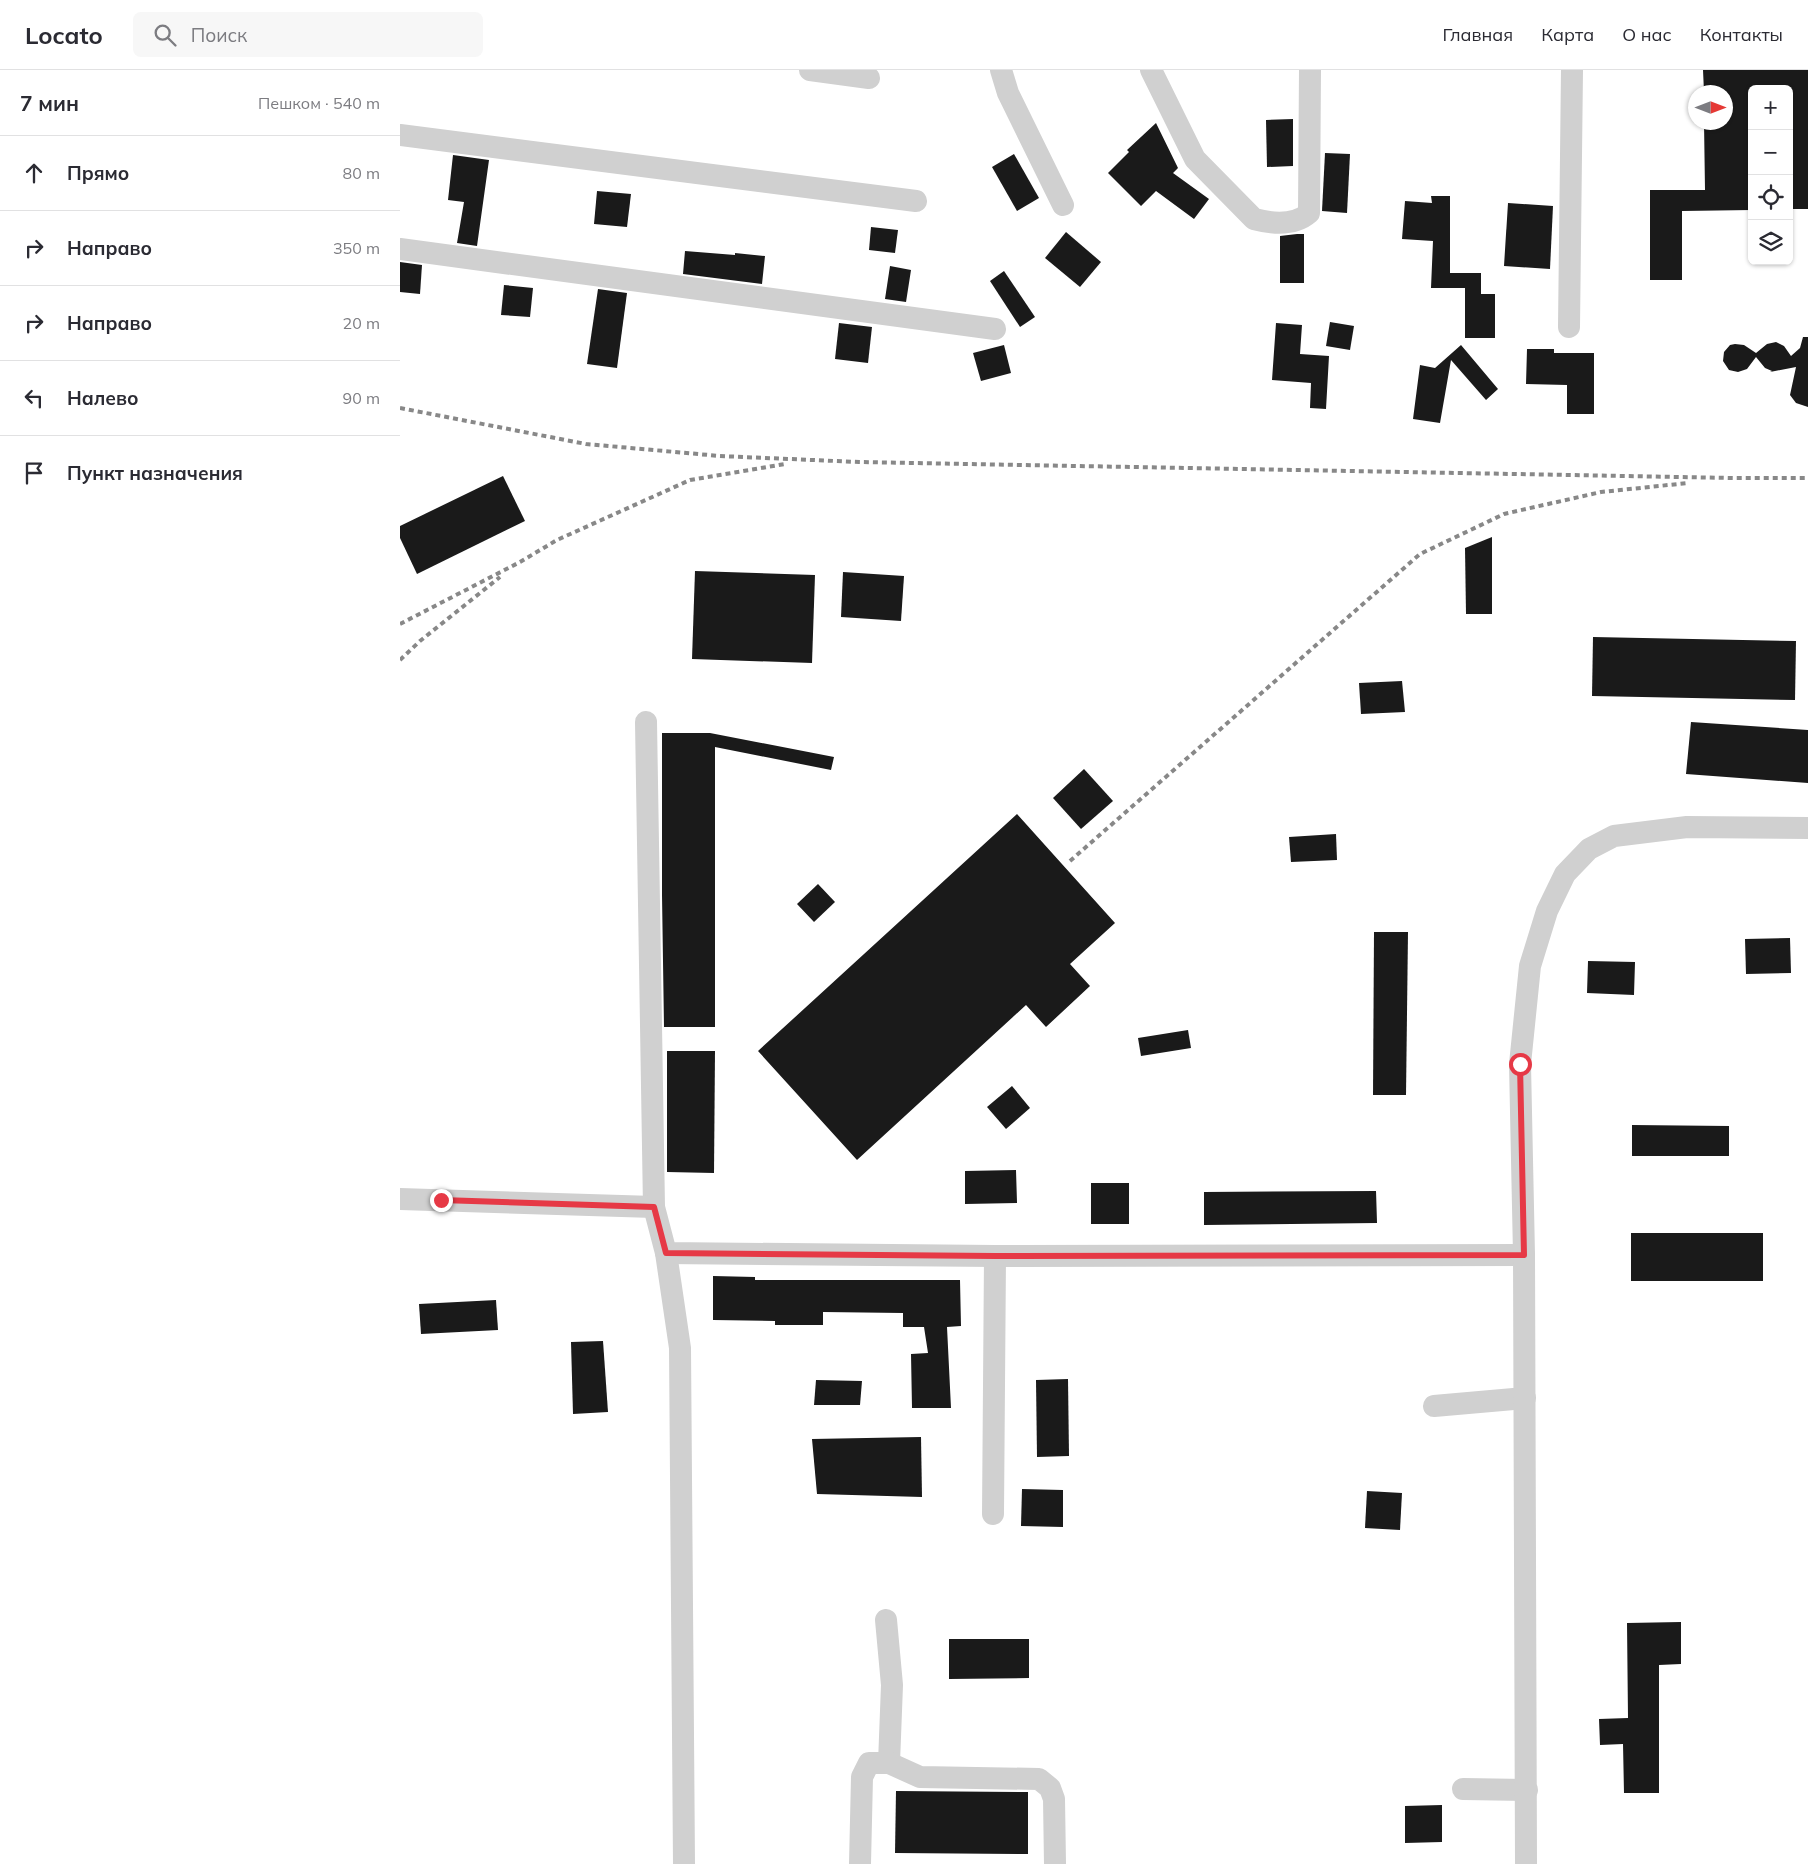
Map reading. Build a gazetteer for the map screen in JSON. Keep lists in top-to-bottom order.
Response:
{
  "north": "right",
  "page": {
    "header": "Locato",
    "search": "Поиск",
    "nav": [
      "Главная",
      "Карта",
      "О нас",
      "Контакты"
    ],
    "heading": ["7 мин", "Пешком · 540 m"],
    "map_buttons": ["+", "−"],
    "list": [
      ["Прямо", "80 m"],
      ["Направо", "350 m"],
      ["Направо", "20 m"],
      ["Налево", "90 m"],
      "Пункт назначения"
    ]
  }
}
